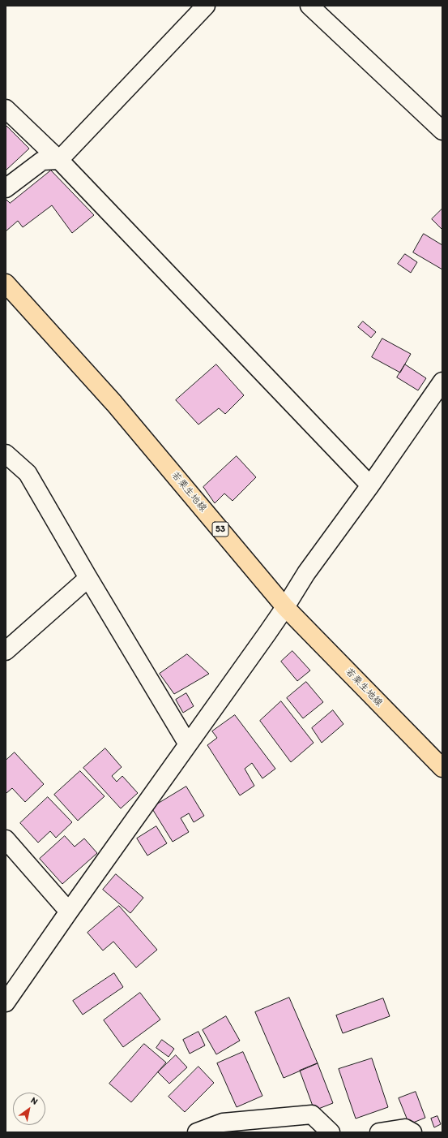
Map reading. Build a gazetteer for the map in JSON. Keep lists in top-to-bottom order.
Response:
{
  "streets": {
    "main road": ["若栗生地線", "53"]
  },
  "north": "top right"
}
